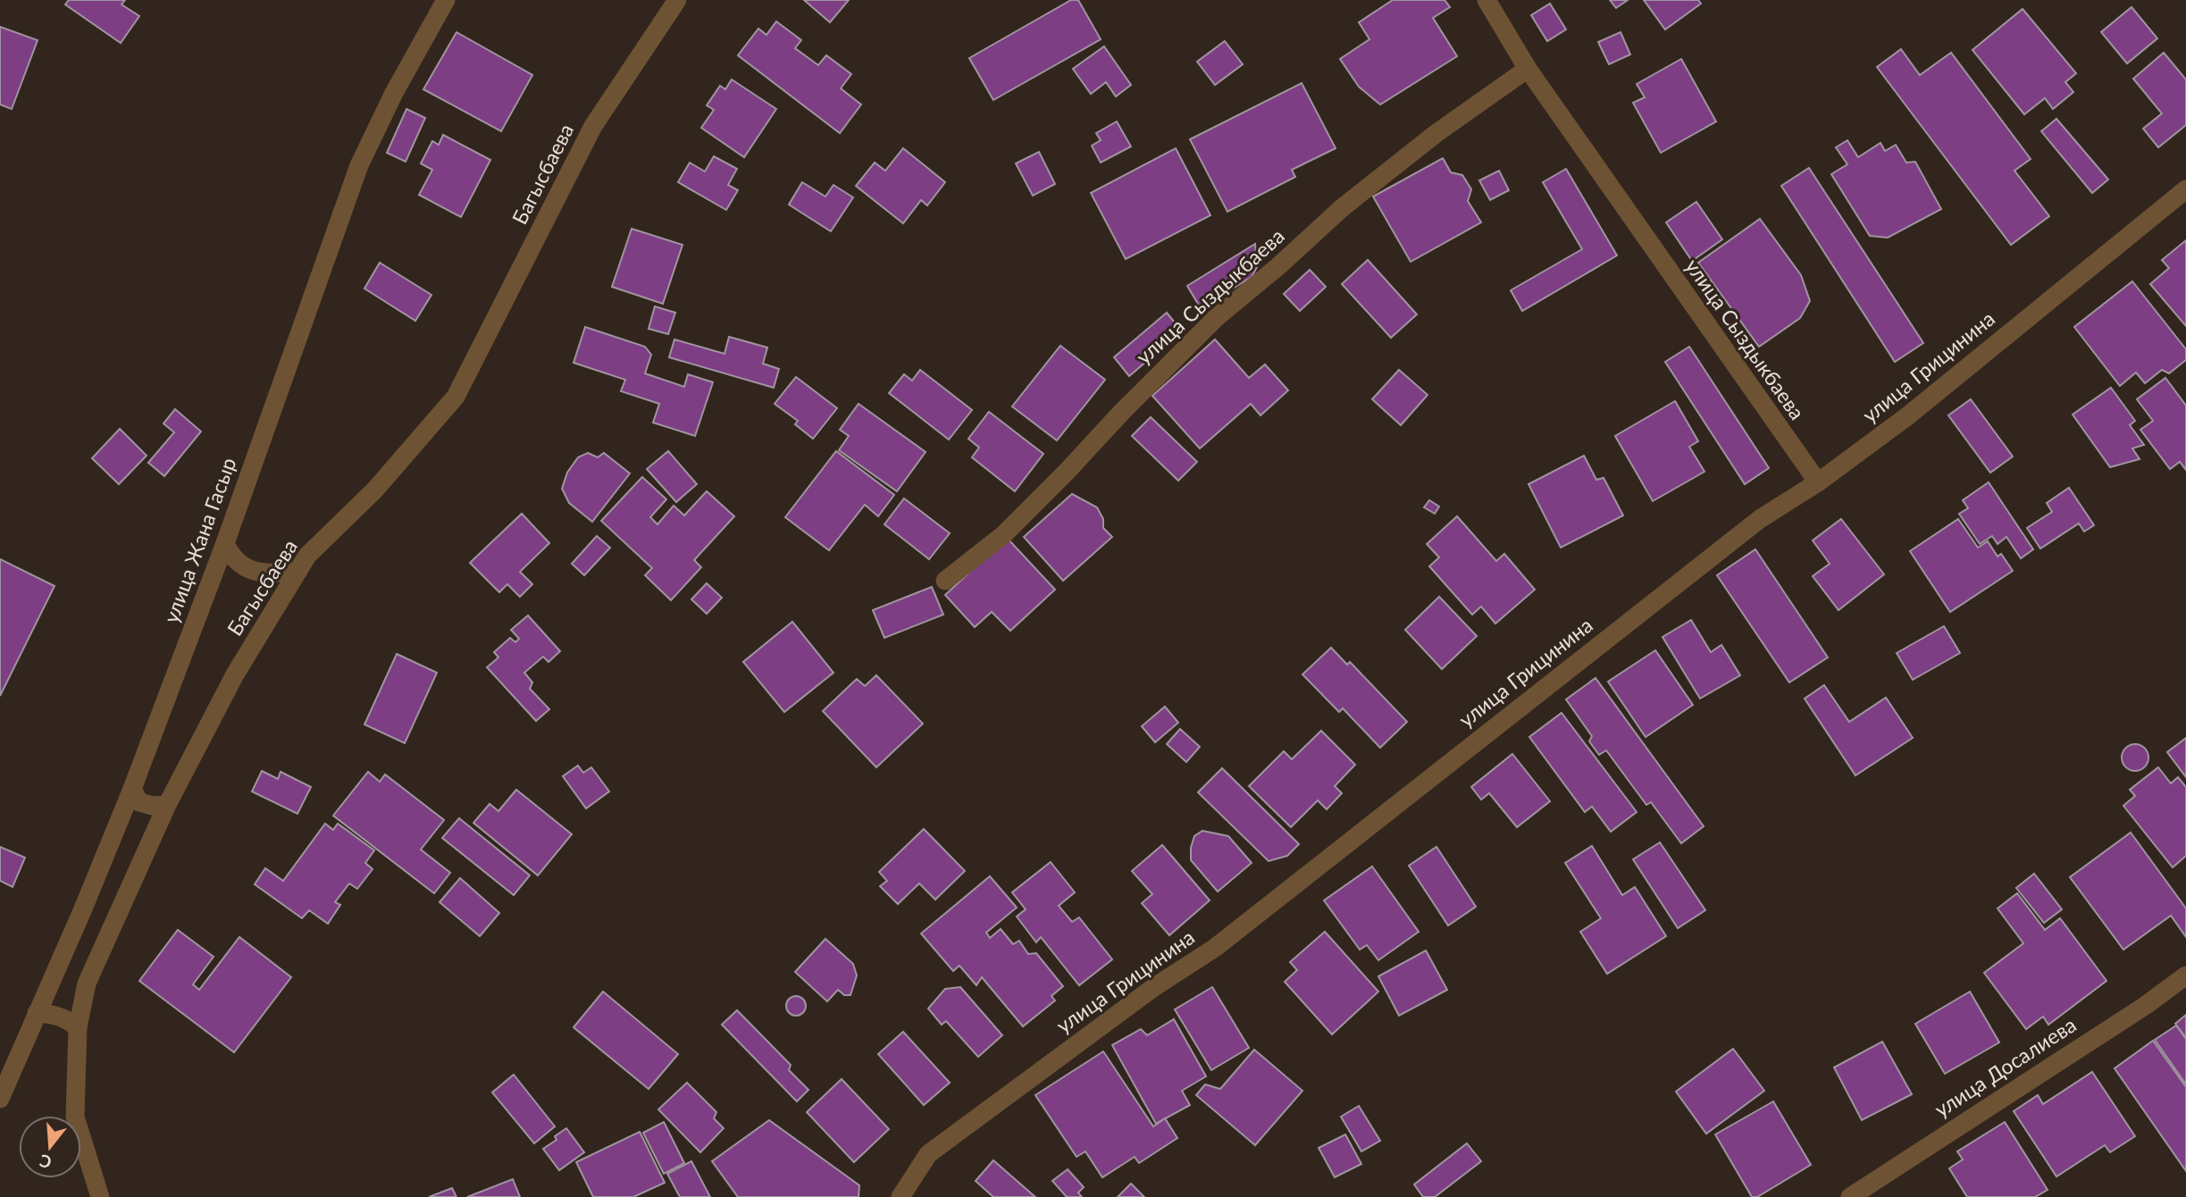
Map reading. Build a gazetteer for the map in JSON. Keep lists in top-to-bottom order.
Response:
{
  "streets": {
    "street": [
      "Багысбаева",
      "улица Сыздыкбаева",
      "улица Грицинина",
      "улица Жана Гасыр",
      "улица Досалиева"
    ]
  },
  "crossings": [
    ["улица Сыздыкбаева", "улица Грицинина"]
  ],
  "north": "bottom"
}
